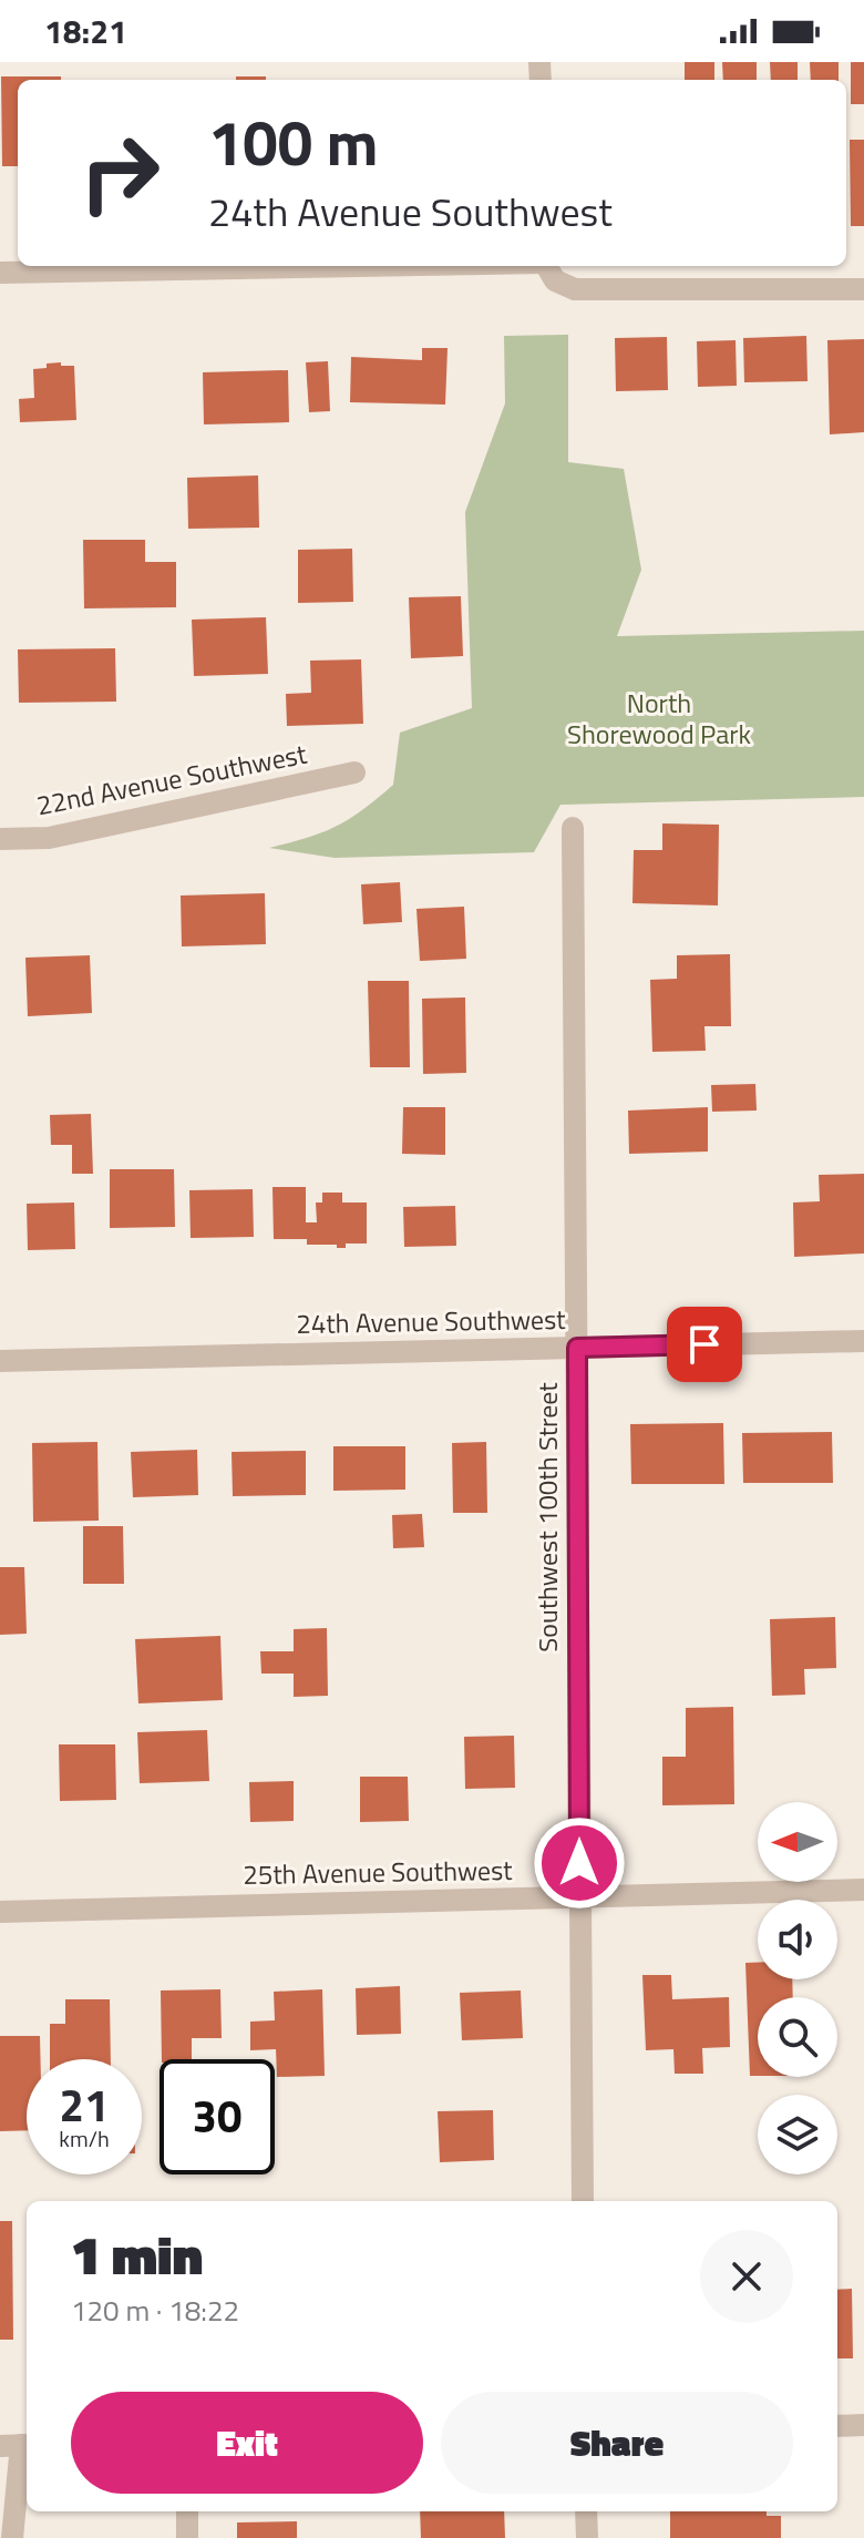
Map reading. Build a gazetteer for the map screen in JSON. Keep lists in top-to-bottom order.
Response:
{
  "streets": {
    "street": [
      "22nd Avenue Southwest",
      "24th Avenue Southwest",
      "Southwest 100th Street",
      "25th Avenue Southwest"
    ]
  },
  "crossings": [
    ["24th Avenue Southwest", "Southwest 100th Street"],
    ["Southwest 100th Street", "25th Avenue Southwest"]
  ],
  "parks": ["North Shorewood Park"],
  "north": "left",
  "page": {
    "status": "18:21",
    "turn": ["100 m", "24th Avenue Southwest"],
    "speed": "21 km/h",
    "limit": "30",
    "heading": ["1 min", "120 m · 18:22"],
    "buttons": ["Exit", "Share"]
  }
}
